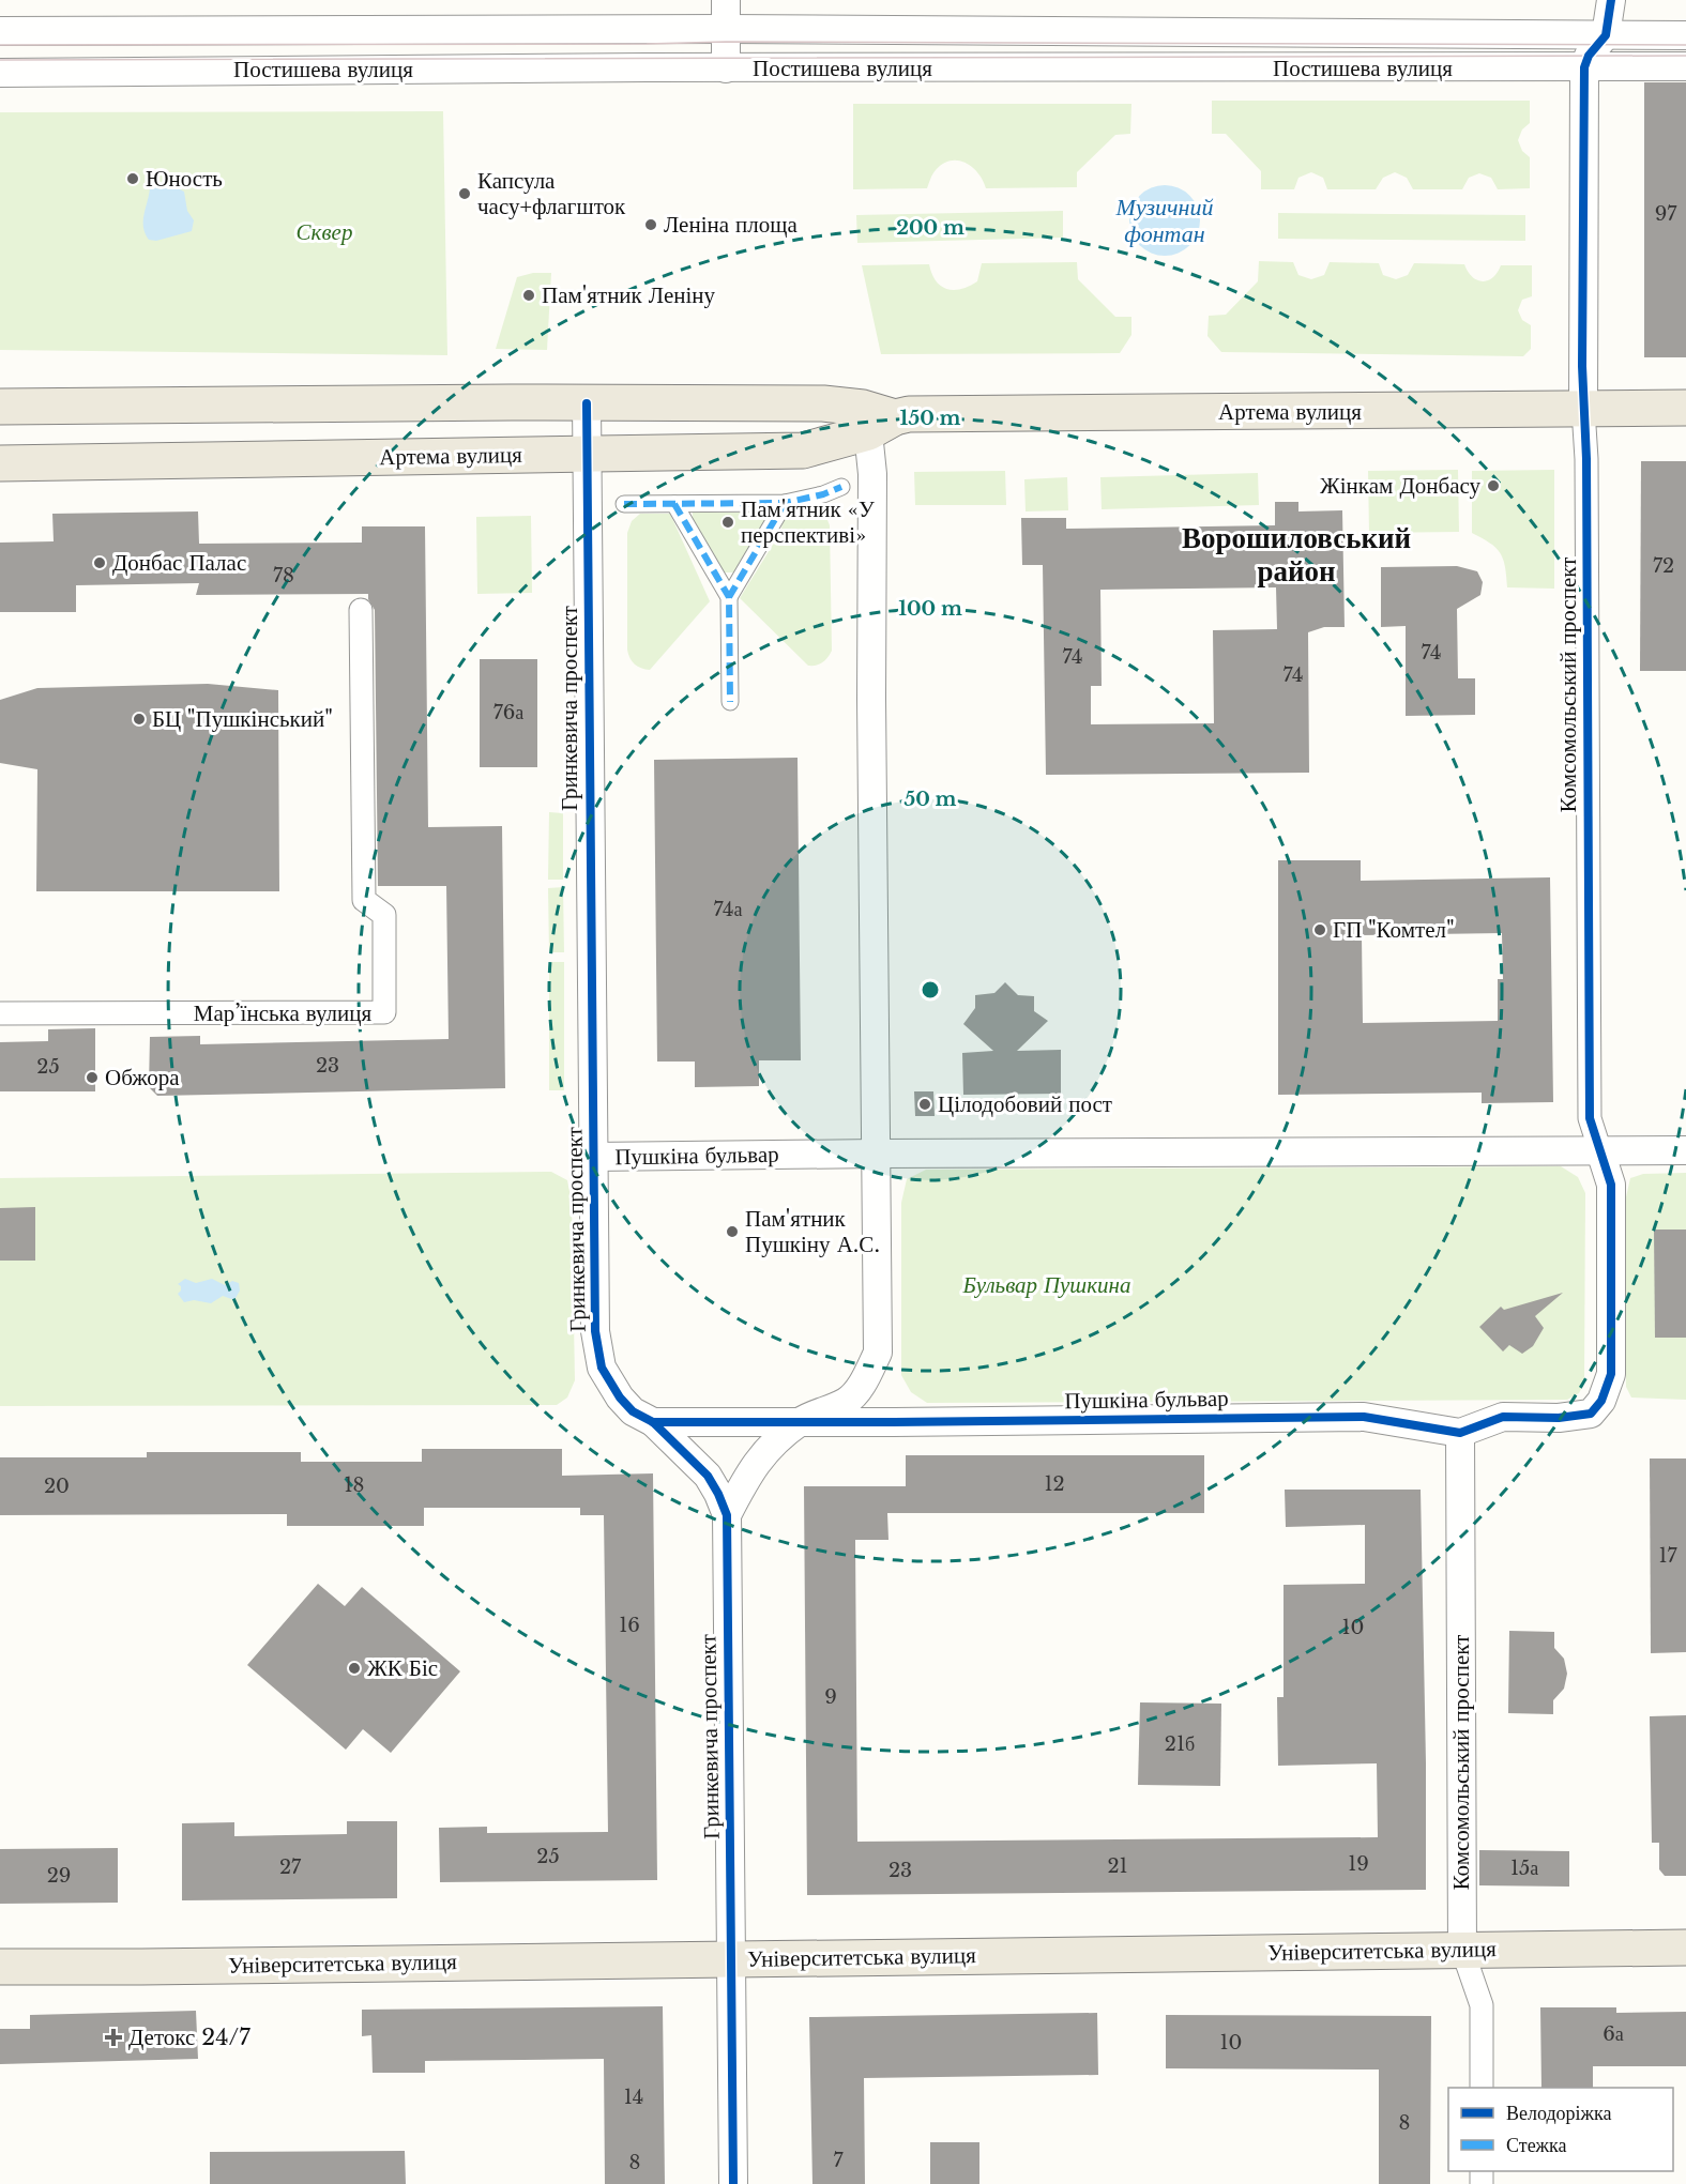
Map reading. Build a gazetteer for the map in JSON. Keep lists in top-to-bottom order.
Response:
{
  "streets": {
    "main road": ["Артема вулиця", "Університетська вулиця"],
    "street": [
      "Постишева вулиця",
      "Комсомольський проспект",
      "Гринкевича проспект",
      "Мар’їнська вулиця",
      "Пушкіна бульвар"
    ]
  },
  "crossings": [
    ["Постишева вулиця", "Комсомольський проспект"],
    ["Артема вулиця", "Комсомольський проспект"],
    ["Артема вулиця", "Гринкевича проспект"],
    ["Комсомольський проспект", "Пушкіна бульвар"],
    ["Комсомольський проспект", "Університетська вулиця"],
    ["Гринкевича проспект", "Пушкіна бульвар"],
    ["Гринкевича проспект", "Університетська вулиця"]
  ],
  "districts": ["Ворошиловський район"],
  "water": ["Музичний фонтан"],
  "parks": ["Сквер", "Бульвар Пушкина"],
  "places": {
    "other": [
      "Юность",
      "Капсула часу+флагшток",
      "Леніна площа",
      "Пам'ятник Леніну",
      "Жінкам Донбасу",
      "Пам'ятник «У перспективі»",
      "Донбас Палас",
      "БЦ \"Пушкінський\"",
      "ГП \"Комтел\"",
      "Обжора",
      "Цілодобовий пост",
      "Пам'ятник Пушкіну А.С.",
      "ЖК Біс"
    ],
    "health": ["Детокс 24/7"]
  },
  "house_numbers": [
    "97",
    "72",
    "78",
    "74",
    "74",
    "74",
    "76а",
    "74а",
    "23",
    "25",
    "12",
    "18",
    "20",
    "17",
    "16",
    "10",
    "9",
    "21б",
    "25",
    "19",
    "21",
    "27",
    "15а",
    "23",
    "29",
    "6а",
    "10",
    "14",
    "8",
    "7",
    "8"
  ],
  "legend": ["Велодоріжка", "Стежка"],
  "rings": [
    "200 m",
    "150 m",
    "100 m",
    "50 m"
  ]
}
